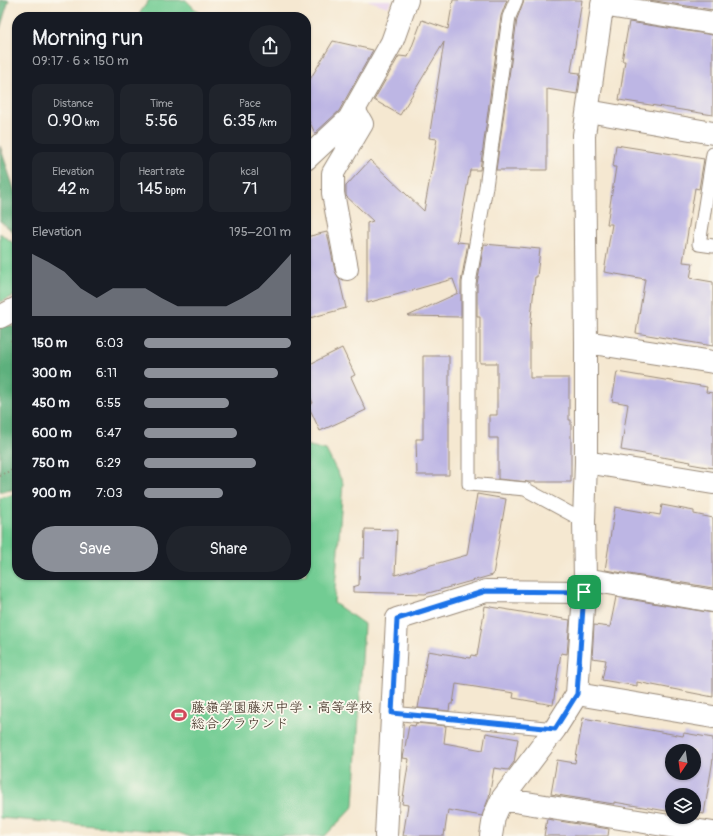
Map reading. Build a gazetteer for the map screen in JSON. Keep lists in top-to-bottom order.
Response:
{
  "places": {
    "sports": ["藤嶺学園藤沢中学・高等学校 総合グラウンド"]
  },
  "north": "bottom",
  "page": {
    "heading": ["Morning run", "09:17 · 6 × 150 m"],
    "stats": [
      ["Distance", "0.90 km"],
      ["Time", "5:56"],
      ["Pace", "6:35 /km"],
      ["Elevation", "42 m"],
      ["Heart rate", "145 bpm"],
      ["kcal", "71"]
    ],
    "chart": ["Elevation", "195–201 m"],
    "list": [
      {
        "name": "150 m",
        "note": "6:03"
      },
      {
        "name": "300 m",
        "note": "6:11"
      },
      {
        "name": "450 m",
        "note": "6:55"
      },
      {
        "name": "600 m",
        "note": "6:47"
      },
      {
        "name": "750 m",
        "note": "6:29"
      },
      {
        "name": "900 m",
        "note": "7:03"
      }
    ],
    "buttons": ["Save", "Share"]
  }
}
